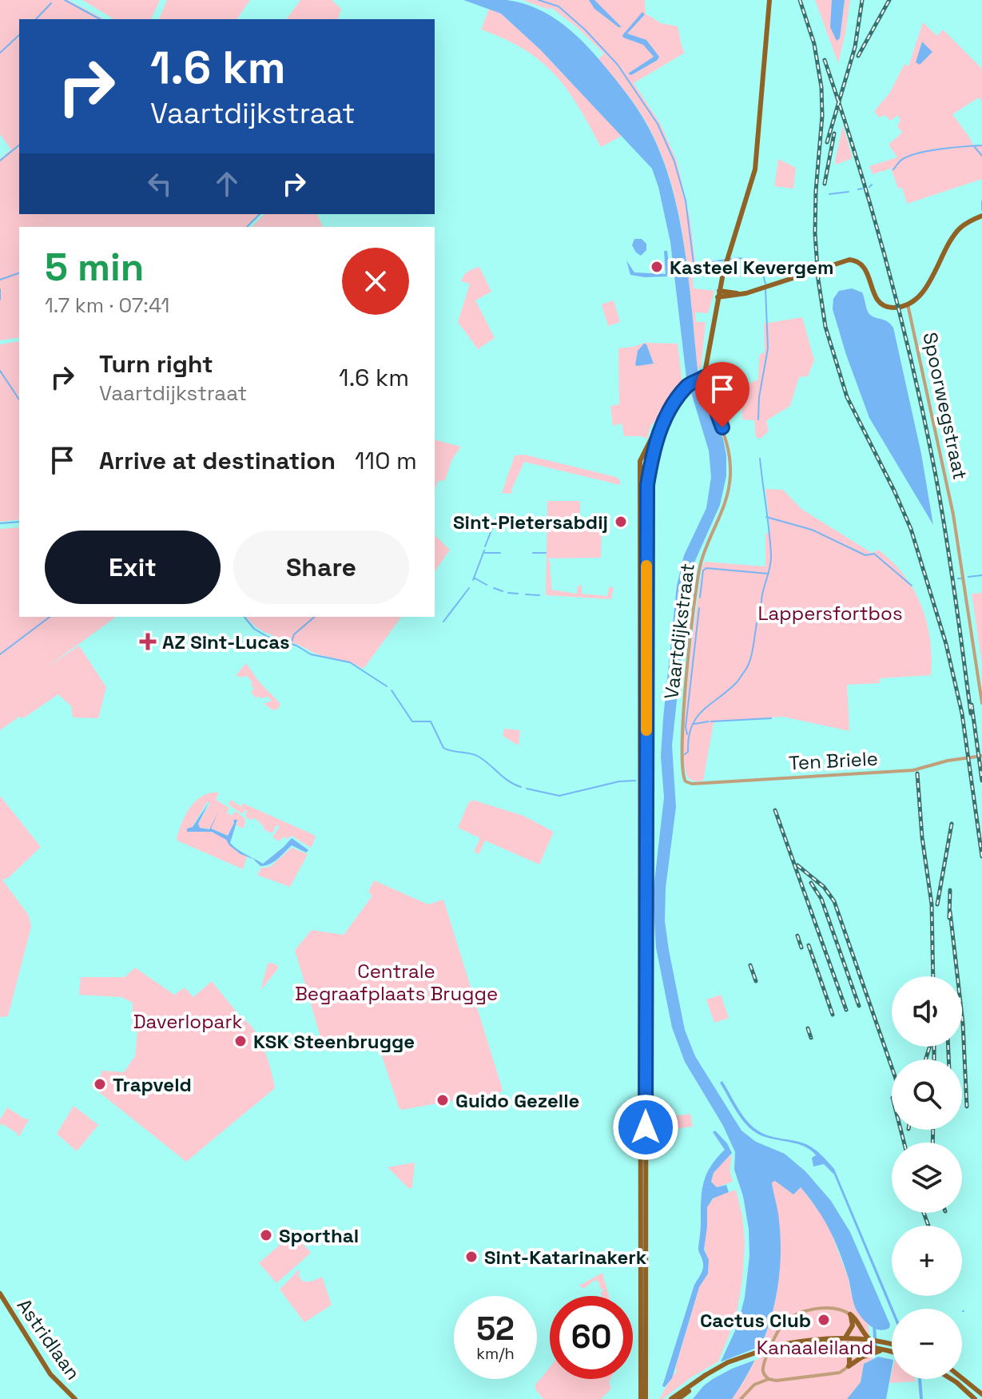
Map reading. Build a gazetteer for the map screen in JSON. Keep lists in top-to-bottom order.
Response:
{
  "streets": {
    "main road": ["Astridlaan"],
    "street": ["Spoorwegstraat", "Vaartdijkstraat", "Ten Briele"]
  },
  "crossings": [
    ["Vaartdijkstraat", "Ten Briele"]
  ],
  "parks": [
    "Lappersfortbos",
    "Centrale Begraafplaats Brugge",
    "Daverlopark",
    "Kanaaleiland"
  ],
  "places": {
    "other": [
      "Kasteel Kevergem",
      "Sint-Pietersabdij",
      "KSK Steenbrugge",
      "Trapveld",
      "Guido Gezelle",
      "Sporthal",
      "Sint-Katarinakerk",
      "Cactus Club"
    ],
    "health": ["AZ Sint-Lucas"]
  },
  "page": {
    "turn": ["1.6 km", "Vaartdijkstraat"],
    "heading": ["5 min", "1.7 km · 07:41"],
    "list": [
      {
        "name": "Turn right",
        "note": "Vaartdijkstraat",
        "value": "1.6 km"
      },
      {
        "name": "Arrive at destination",
        "value": "110 m"
      }
    ],
    "buttons": ["Exit", "Share"],
    "map_buttons": ["+", "−"],
    "speed": "52 km/h",
    "limit": "60"
  }
}
